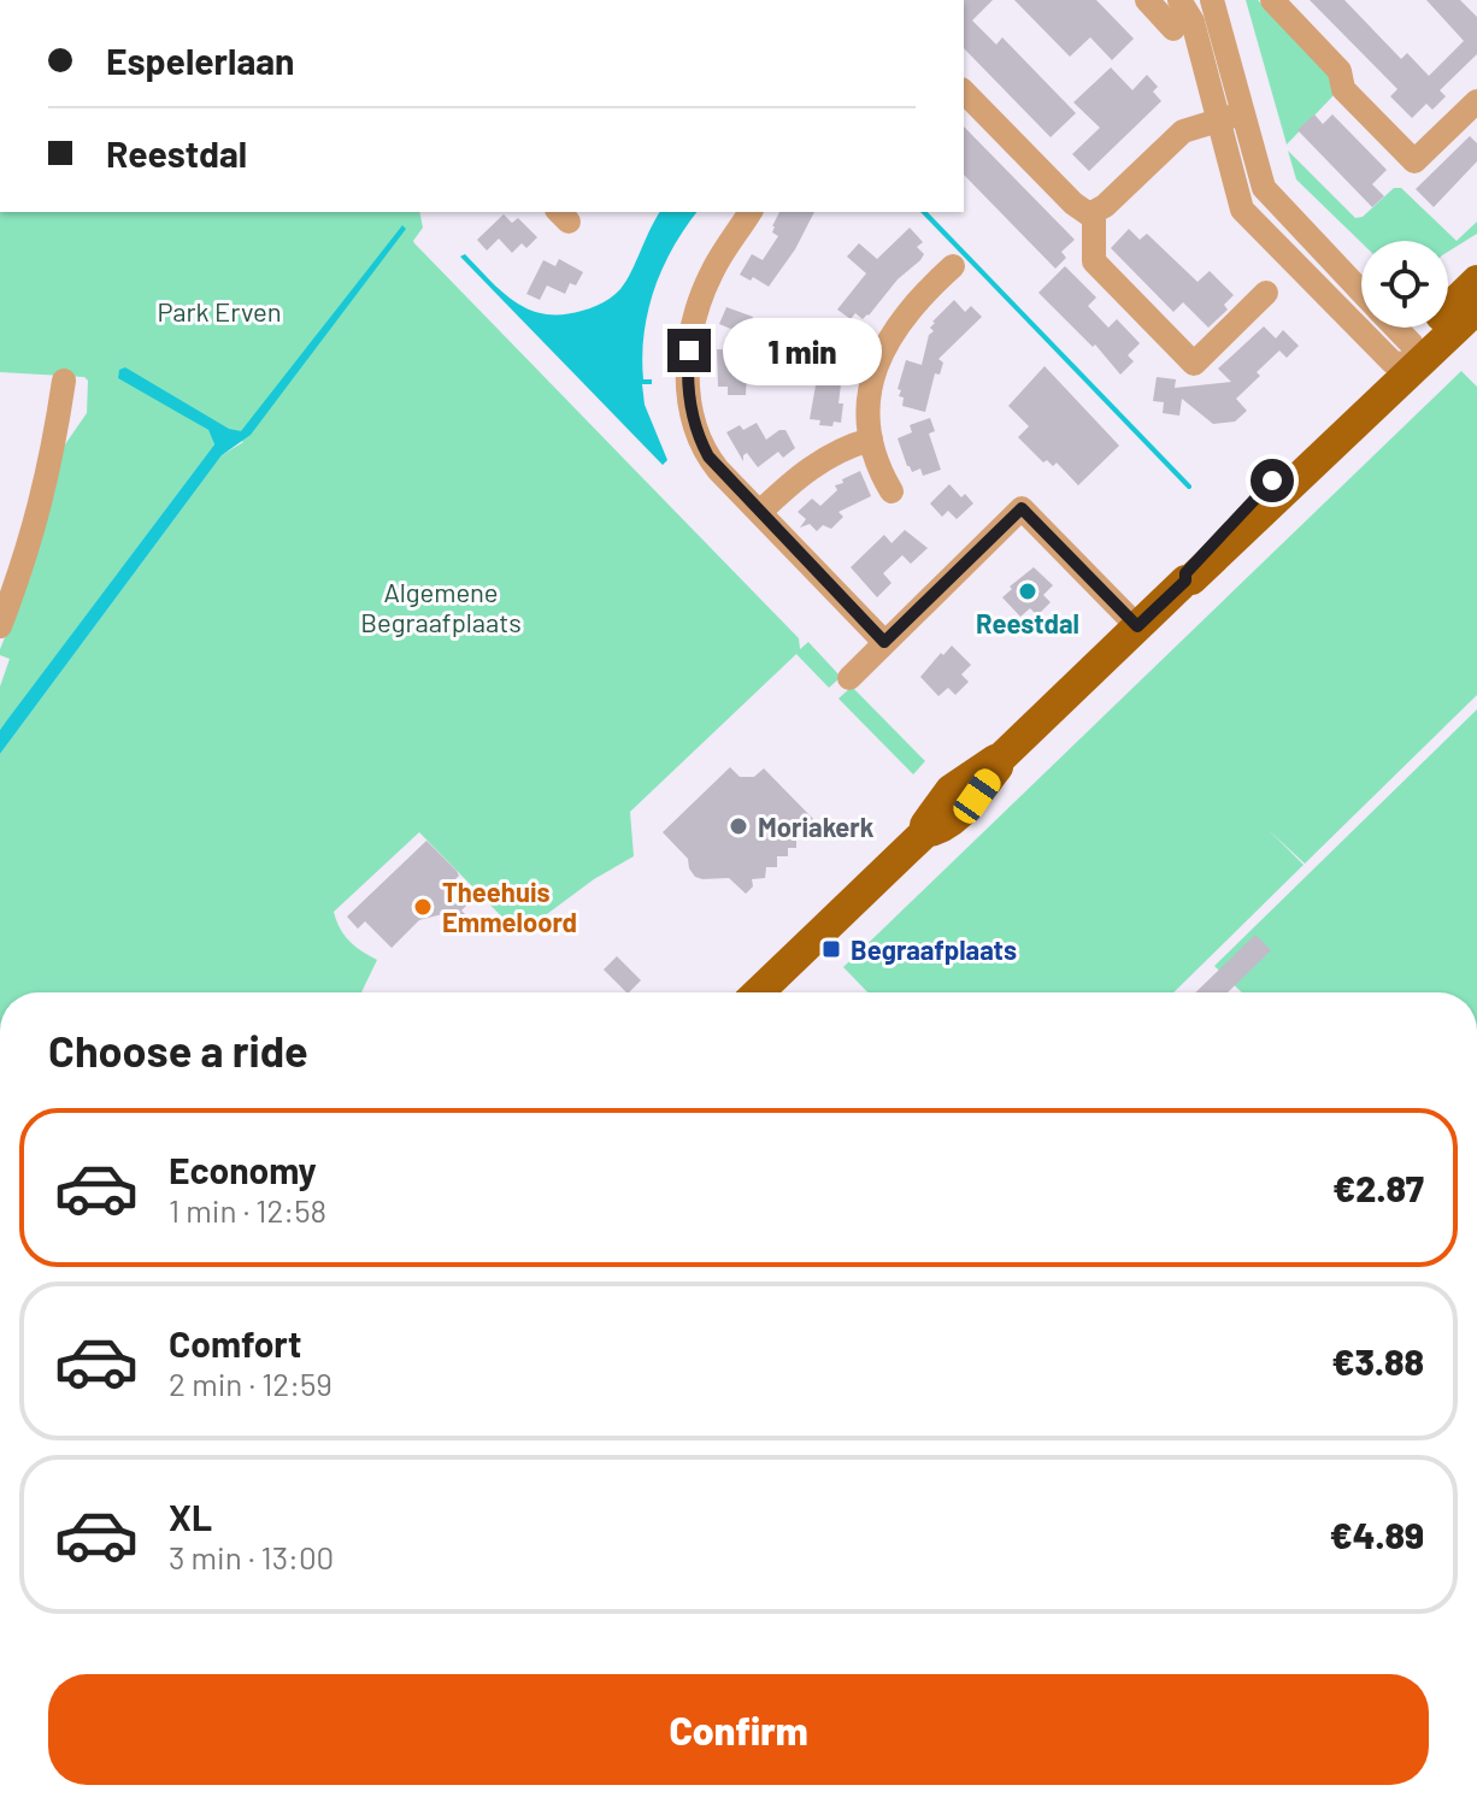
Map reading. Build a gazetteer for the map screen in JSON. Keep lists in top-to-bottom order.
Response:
{
  "parks": ["Park Erven", "Algemene Begraafplaats"],
  "places": {
    "other": ["Reestdal", "Moriakerk", "Theehuis Emmeloord"],
    "transit": ["Begraafplaats"]
  },
  "page": {
    "banner": ["Espelerlaan", "Reestdal"],
    "bubble": "1 min",
    "heading": "Choose a ride",
    "list": [
      {
        "name": "Economy",
        "note": "1 min · 12:58",
        "value": "€2.87"
      },
      {
        "name": "Comfort",
        "note": "2 min · 12:59",
        "value": "€3.88"
      },
      {
        "name": "XL",
        "note": "3 min · 13:00",
        "value": "€4.89"
      }
    ],
    "buttons": "Confirm"
  }
}
